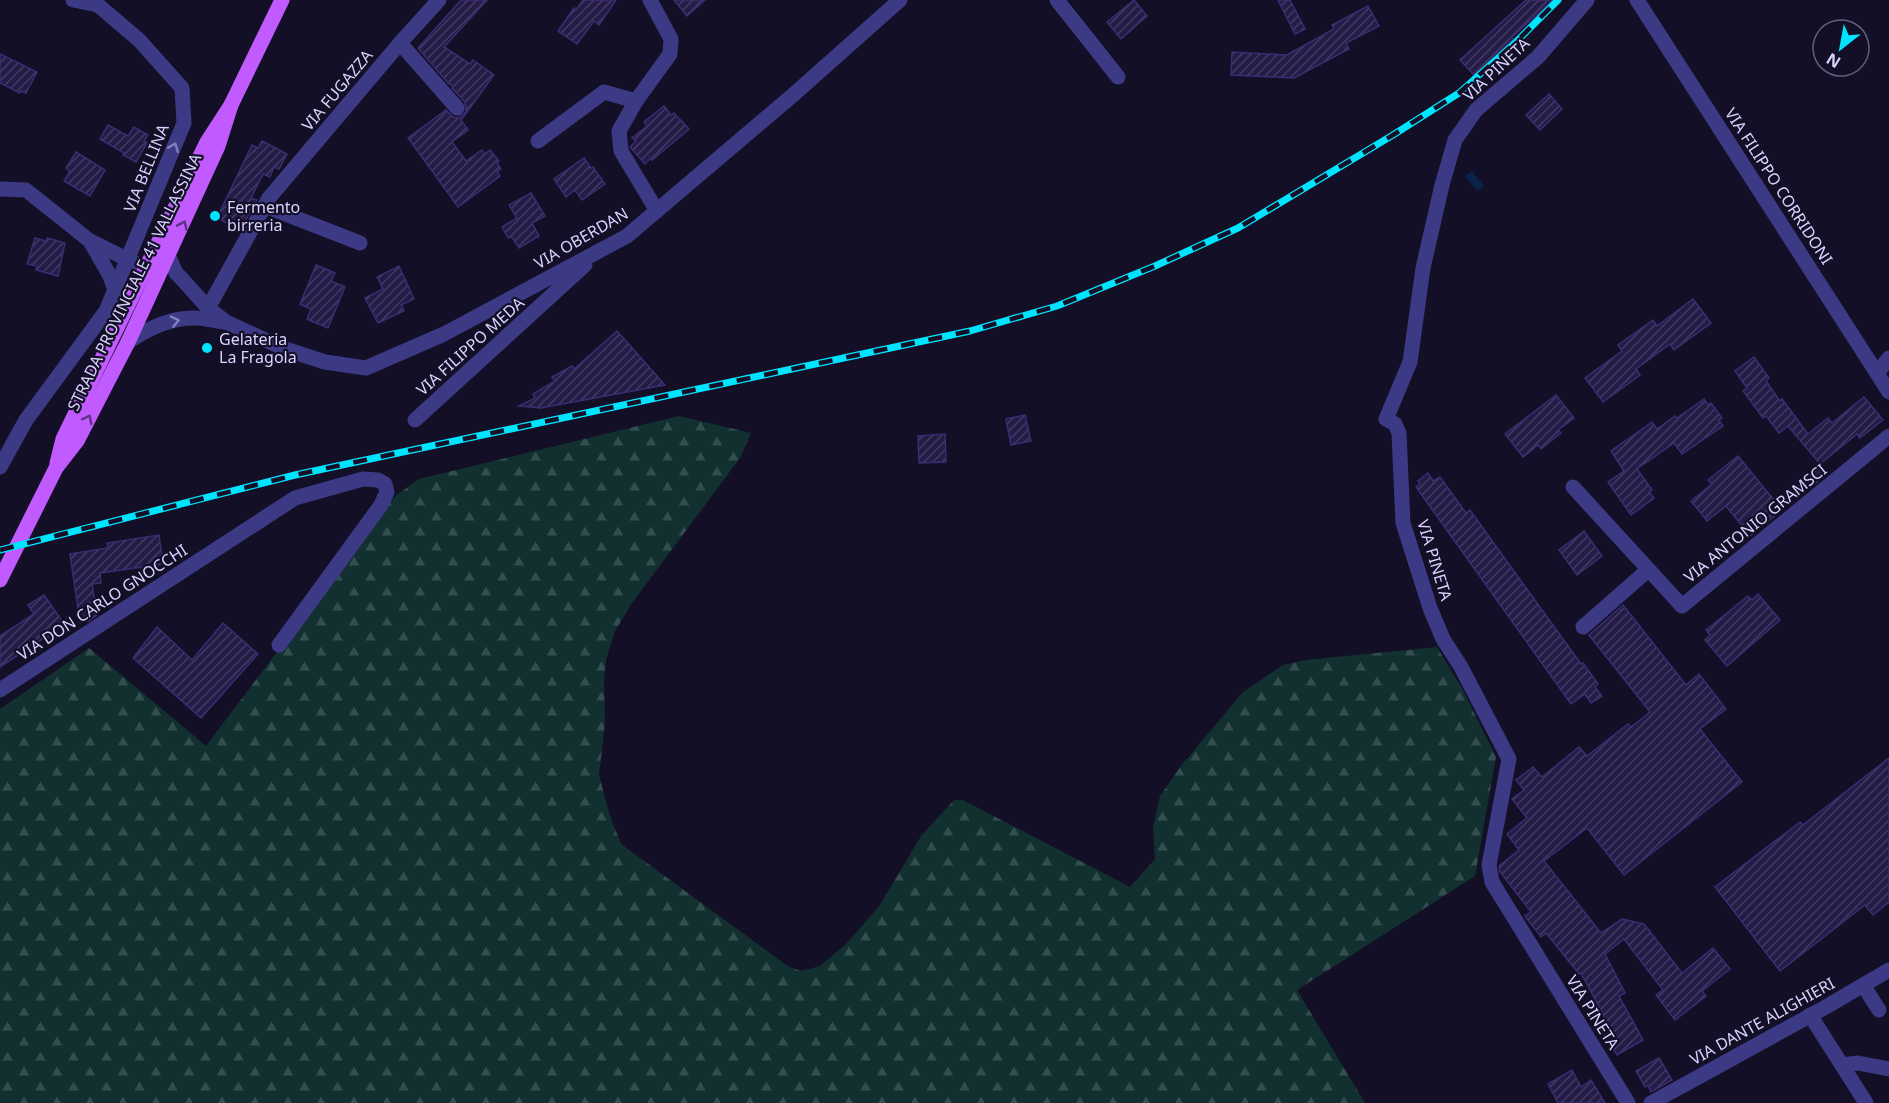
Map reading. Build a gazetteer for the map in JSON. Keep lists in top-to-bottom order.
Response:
{
  "streets": {
    "main road": ["STRADA PROVINCIALE 41 VALLASSINA"],
    "street": [
      "VIA PINETA",
      "VIA FUGAZZA",
      "VIA BELLINA",
      "VIA FILIPPO CORRIDONI",
      "VIA OBERDAN",
      "VIA FILIPPO MEDA",
      "VIA ANTONIO GRAMSCI",
      "VIA DON CARLO GNOCCHI",
      "VIA DANTE ALIGHIERI"
    ]
  },
  "crossings": [
    ["VIA FUGAZZA", "VIA OBERDAN"],
    ["VIA OBERDAN", "STRADA PROVINCIALE 41 VALLASSINA"],
    ["VIA OBERDAN", "VIA FILIPPO MEDA"]
  ],
  "one_way": ["VIA BELLINA"],
  "places": ["Fermento birreria", "Gelateria La Fragola"],
  "north": "bottom left"
}
